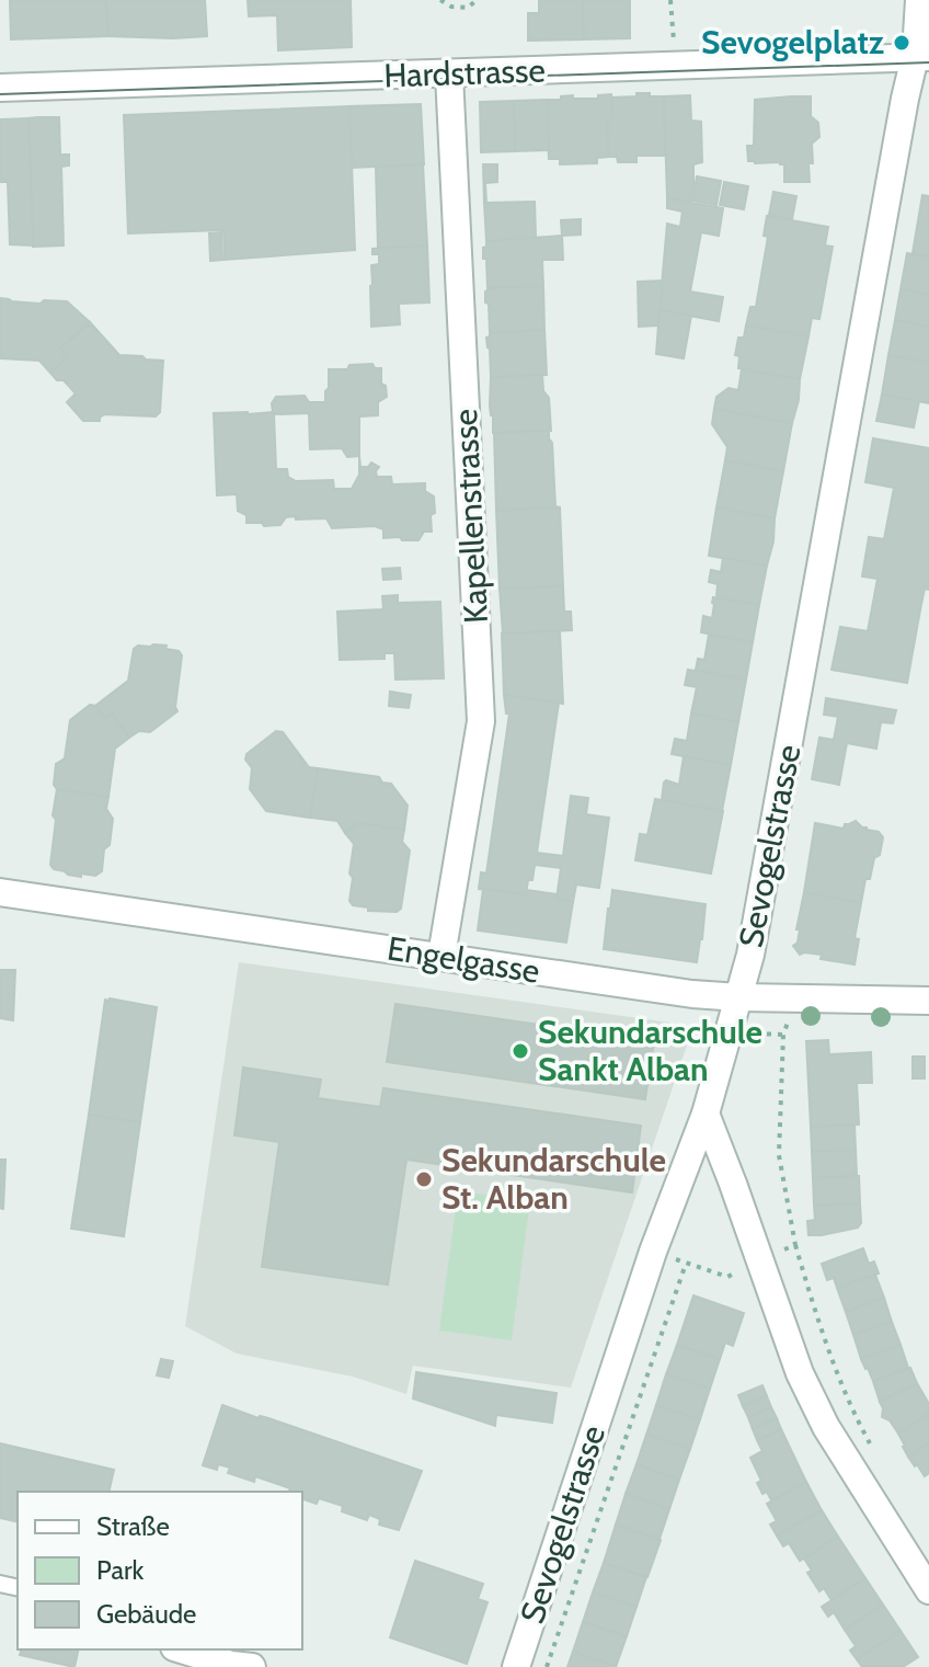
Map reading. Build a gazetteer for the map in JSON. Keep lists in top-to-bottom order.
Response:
{
  "streets": {
    "street": [
      "Hardstrasse",
      "Kapellenstrasse",
      "Sevogelstrasse",
      "Engelgasse"
    ]
  },
  "crossings": [
    ["Hardstrasse", "Kapellenstrasse"],
    ["Hardstrasse", "Sevogelstrasse"],
    ["Kapellenstrasse", "Engelgasse"],
    ["Sevogelstrasse", "Engelgasse"]
  ],
  "places": ["Sevogelplatz", "Sekundarschule Sankt Alban", "Sekundarschule St. Alban"],
  "legend": ["Straße", "Park", "Gebäude"]
}
